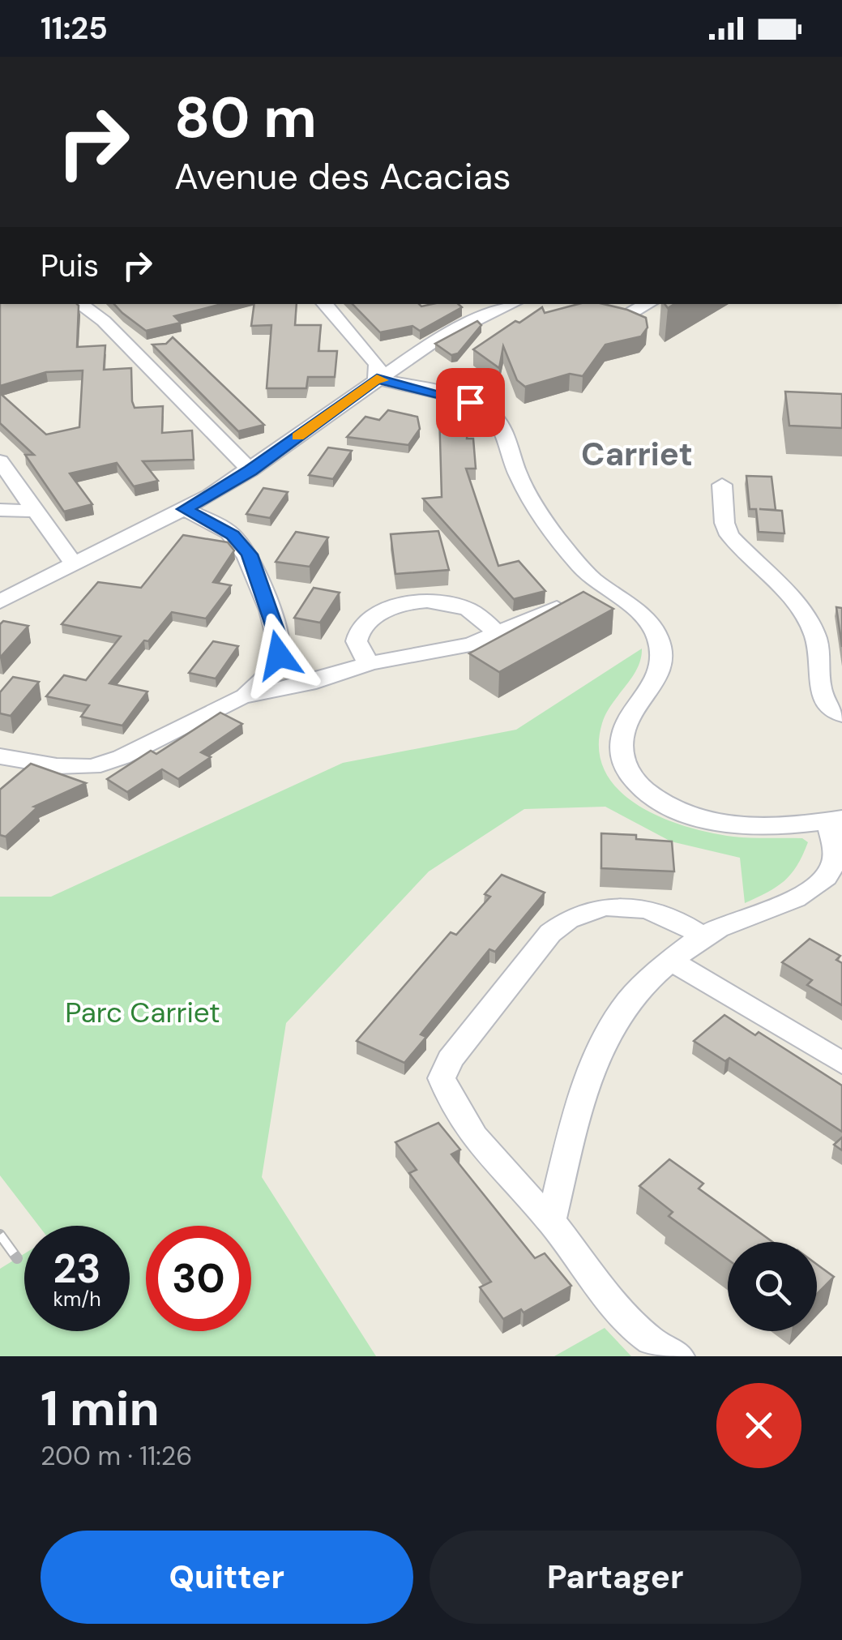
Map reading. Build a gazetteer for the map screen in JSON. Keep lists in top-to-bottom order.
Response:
{
  "districts": ["Carriet"],
  "parks": ["Parc Carriet"],
  "page": {
    "status": "11:25",
    "turn": ["80 m", "Avenue des Acacias"],
    "then": "Puis",
    "speed": "23 km/h",
    "limit": "30",
    "heading": ["1 min", "200 m · 11:26"],
    "buttons": ["Quitter", "Partager"]
  }
}
